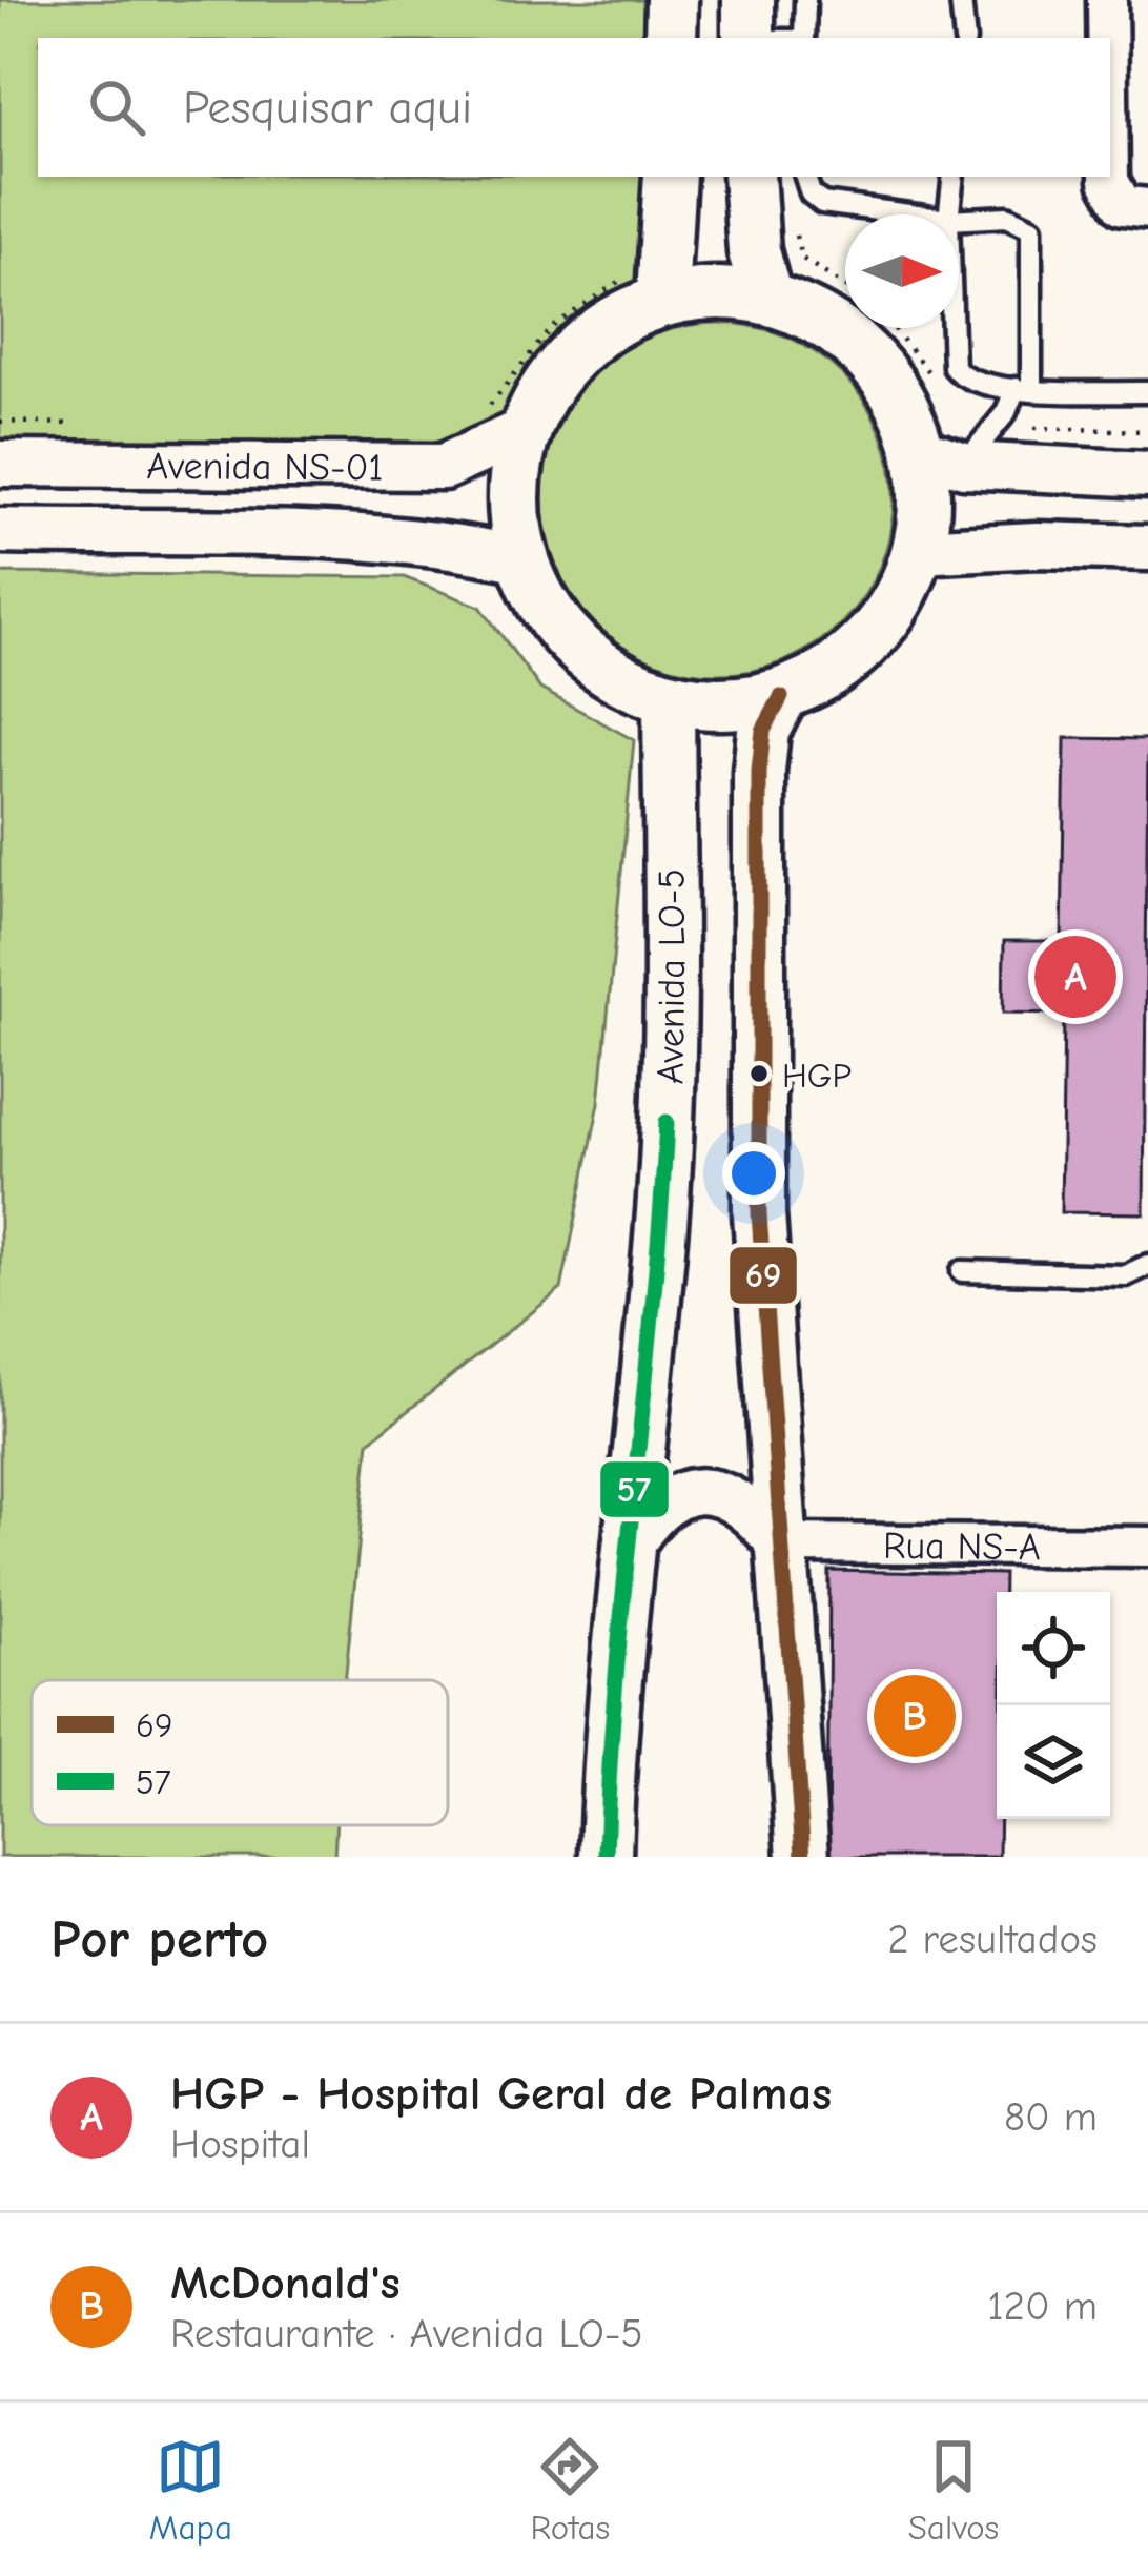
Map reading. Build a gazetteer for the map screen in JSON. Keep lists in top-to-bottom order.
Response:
{
  "streets": {
    "main road": ["Avenida LO-5"],
    "street": ["Avenida NS-01", "Rua NS-A"]
  },
  "crossings": [
    ["Avenida NS-01", "Avenida LO-5"]
  ],
  "places": ["HGP"],
  "lines": ["transit line 69", "transit line 57"],
  "legend": ["69", "57"],
  "north": "right",
  "page": {
    "search": "Pesquisar aqui",
    "pins": ["A", "B"],
    "heading": ["Por perto", "2 resultados"],
    "list": [
      {
        "mark": "A",
        "name": "HGP - Hospital Geral de Palmas",
        "note": "Hospital",
        "value": "80 m"
      },
      {
        "mark": "B",
        "name": "McDonald's",
        "note": "Restaurante · Avenida LO-5",
        "value": "120 m"
      }
    ],
    "nav": ["Mapa", "Rotas", "Salvos"]
  }
}
